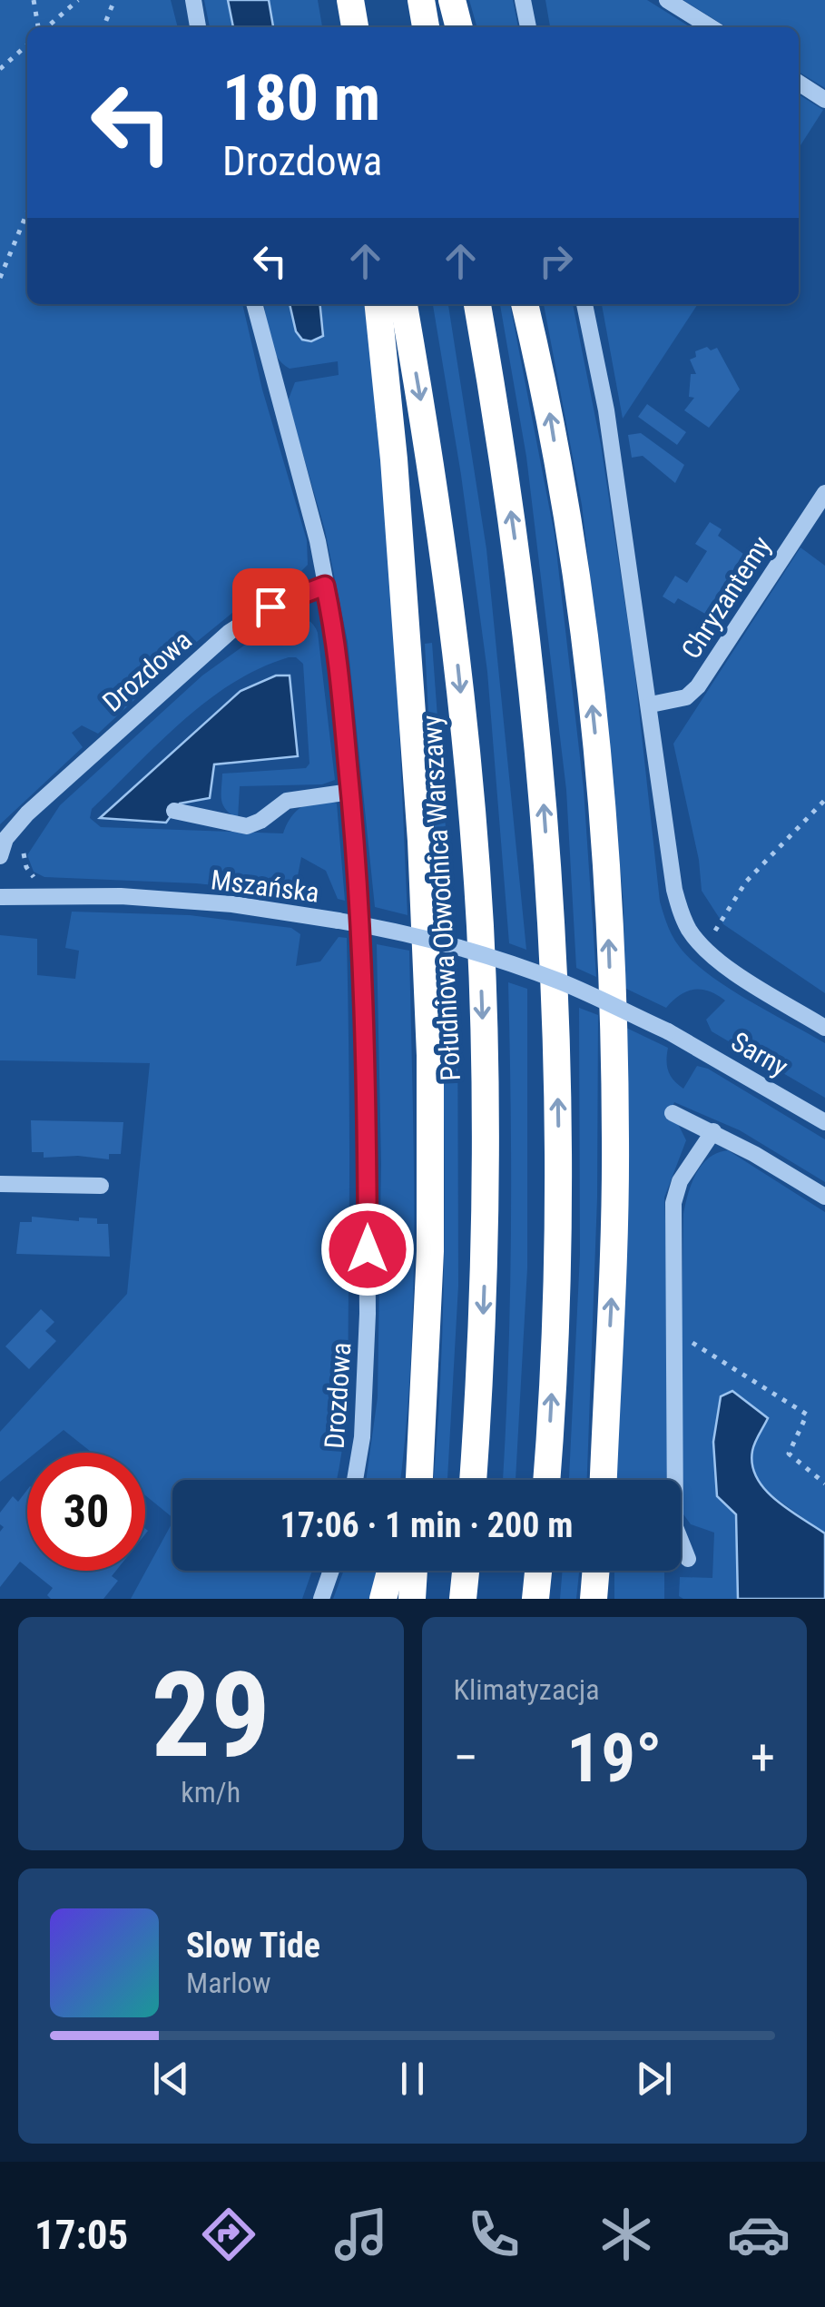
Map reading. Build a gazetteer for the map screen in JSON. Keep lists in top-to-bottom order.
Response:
{
  "streets": {
    "highway": ["Południowa Obwodnica Warszawy"],
    "street": [
      "Chryzantemy",
      "Drozdowa",
      "Mszańska",
      "Sarny"
    ]
  },
  "crossings": [
    ["Mszańska", "Sarny"]
  ],
  "page": {
    "turn": ["180 m", "Drozdowa"],
    "limit": "30",
    "trip": "17:06 · 1 min · 200 m",
    "tile": [
      ["29", "km/h"],
      "Klimatyzacja"
    ],
    "heat": ["−", "19°", "+"],
    "song": ["Slow Tide", "Marlow"],
    "tabs": "17:05"
  }
}
